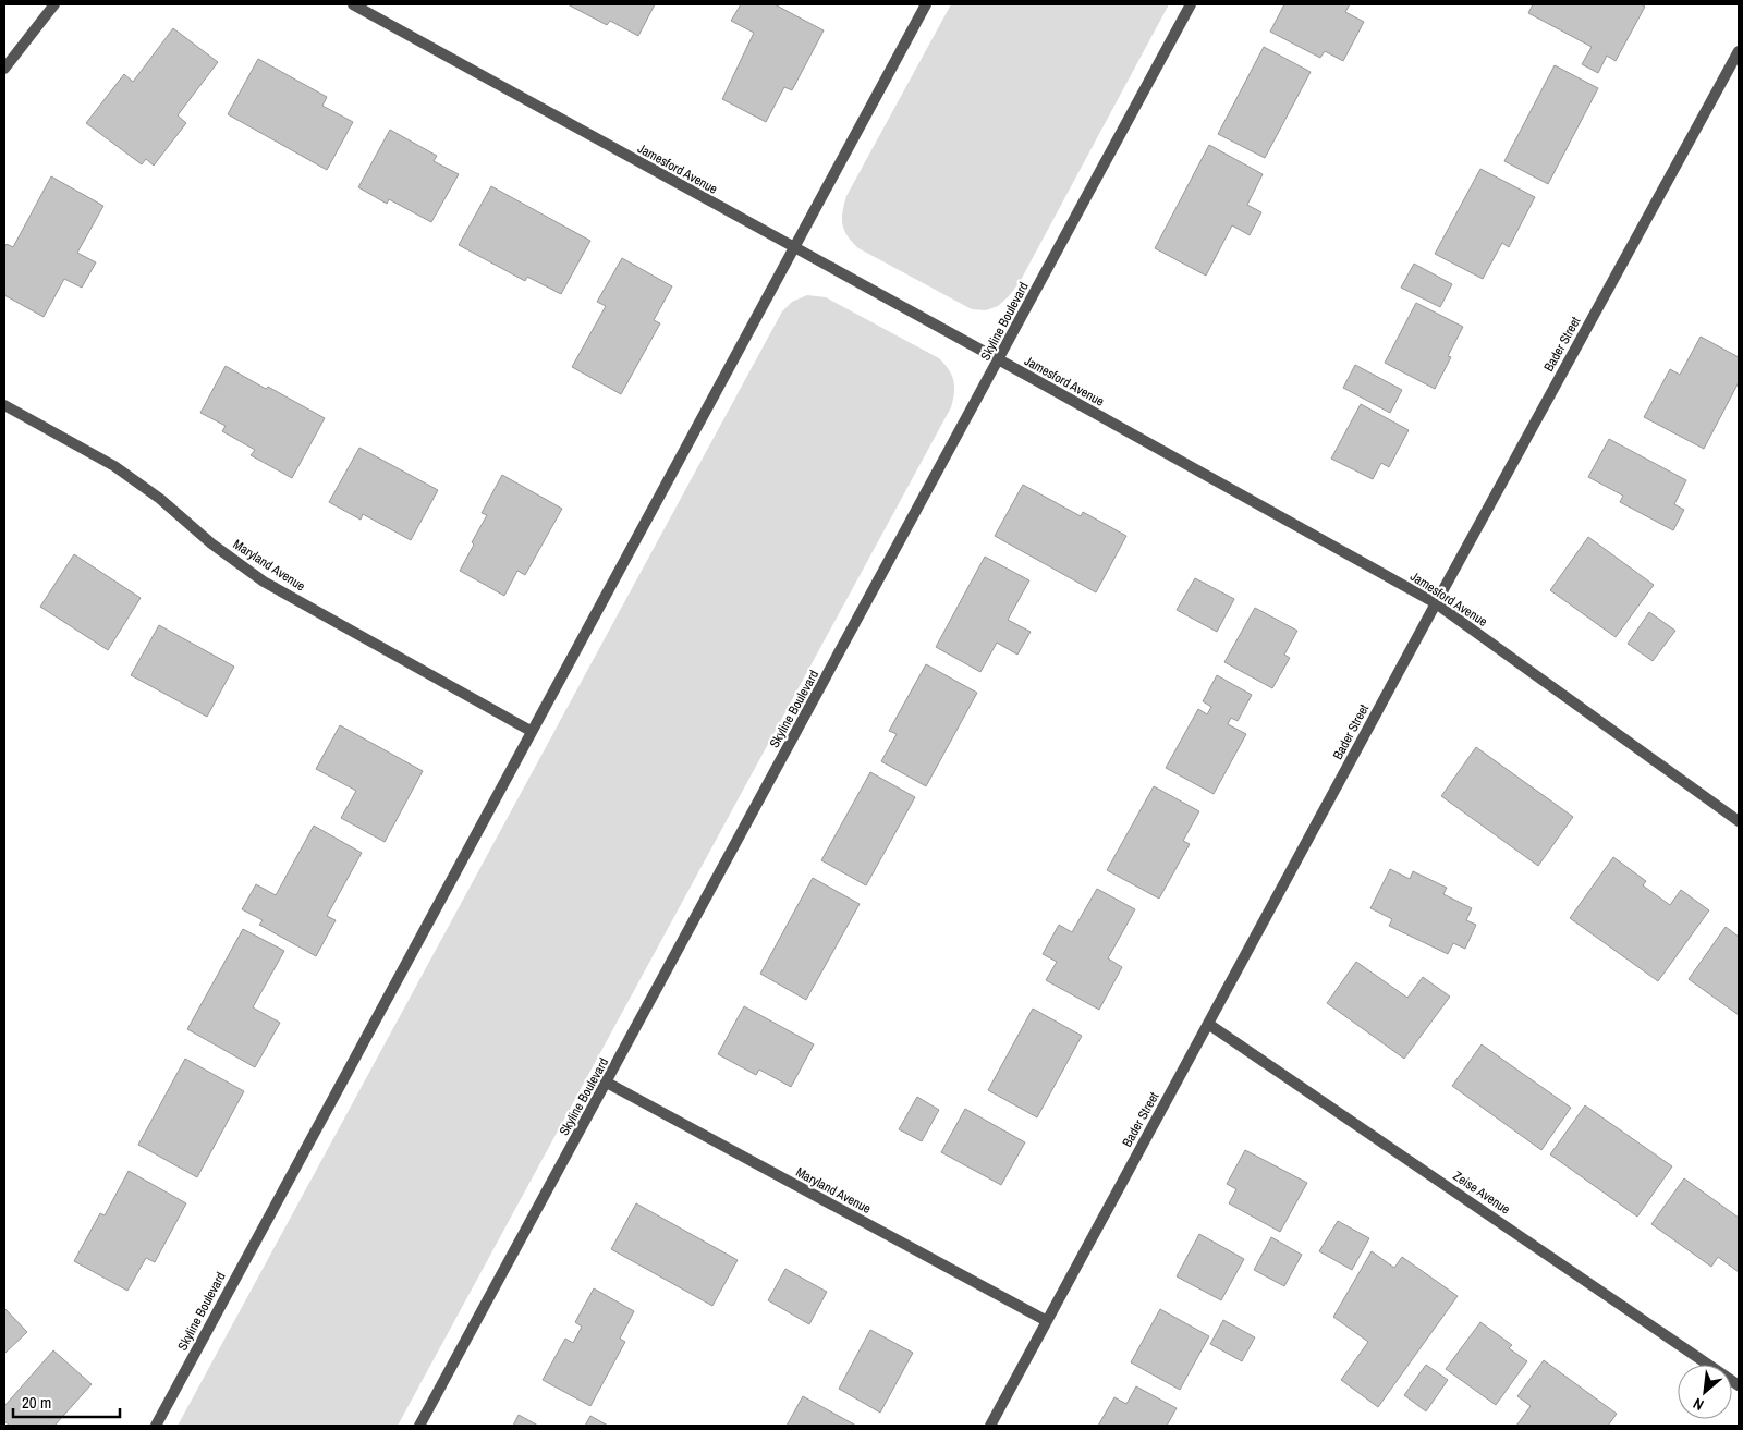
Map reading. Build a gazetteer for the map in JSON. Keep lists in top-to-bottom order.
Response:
{
  "streets": {
    "street": [
      "Jamesford Avenue",
      "Skyline Boulevard",
      "Bader Street",
      "Maryland Avenue",
      "Zeise Avenue"
    ]
  },
  "crossings": [
    ["Jamesford Avenue", "Skyline Boulevard"],
    ["Jamesford Avenue", "Bader Street"],
    ["Skyline Boulevard", "Maryland Avenue"],
    ["Bader Street", "Maryland Avenue"],
    ["Bader Street", "Zeise Avenue"]
  ],
  "scale_bar": "20 m",
  "north": "bottom left"
}
